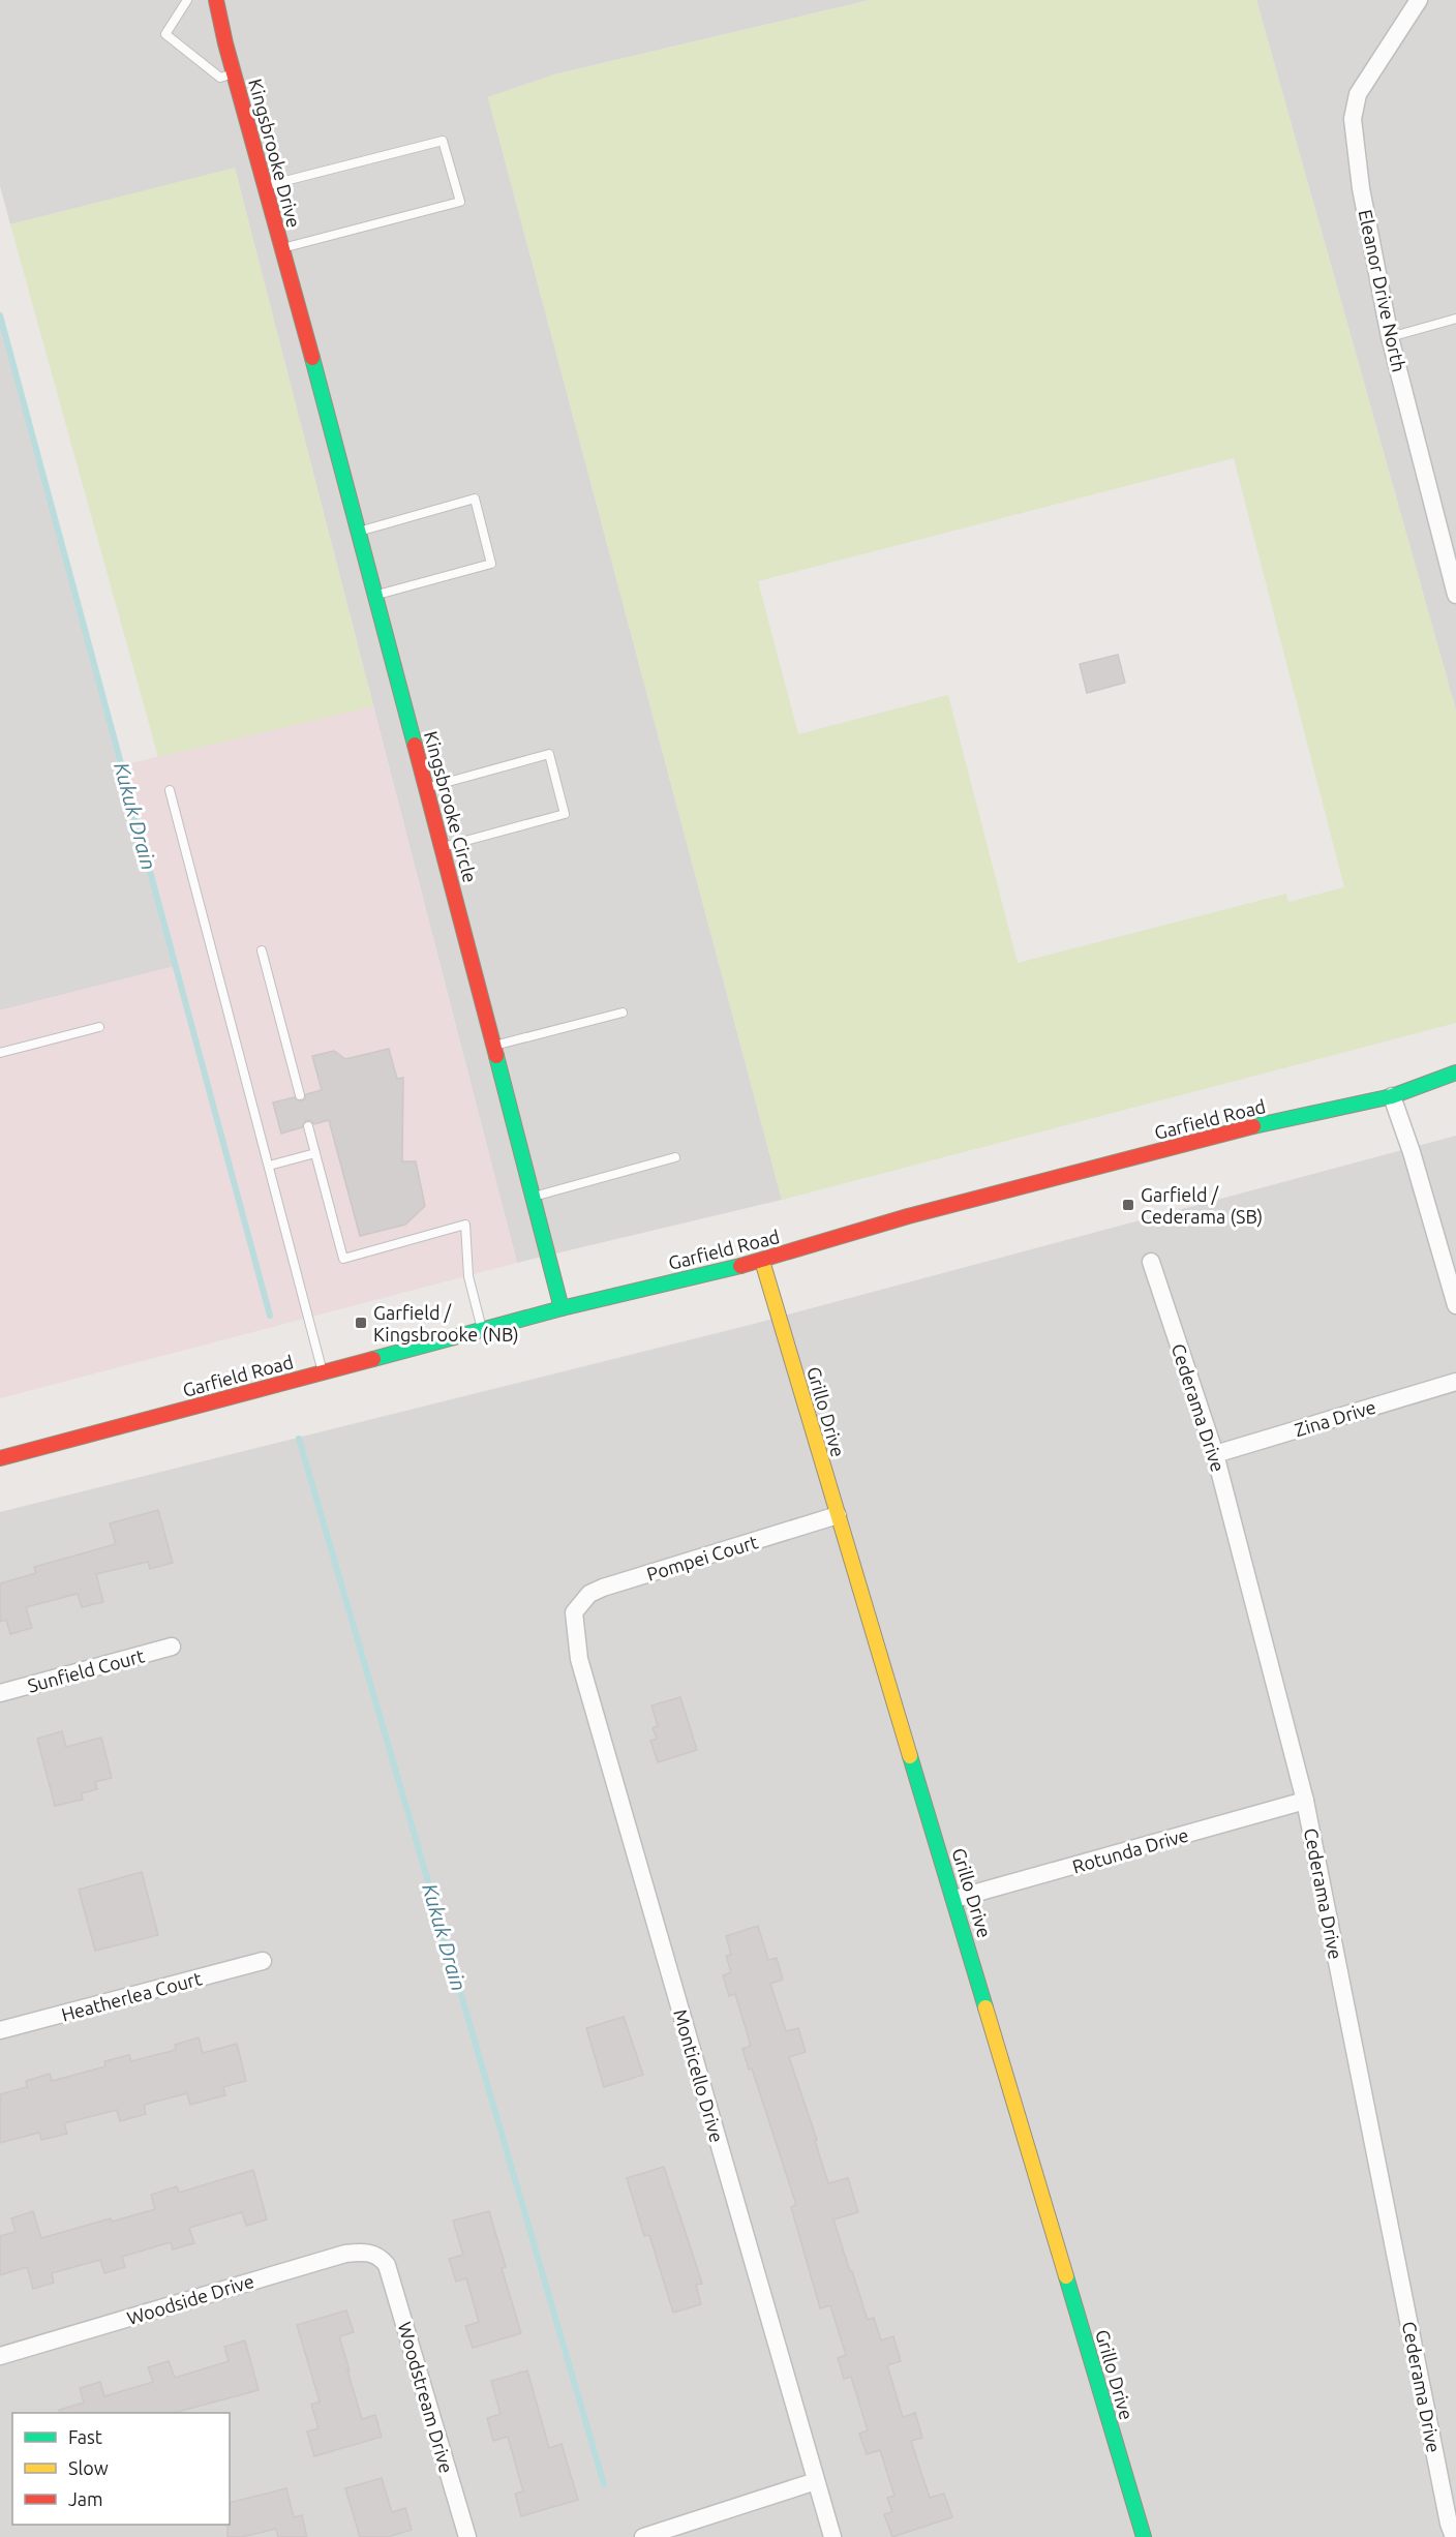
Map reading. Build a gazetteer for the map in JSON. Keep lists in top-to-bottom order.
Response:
{
  "streets": {
    "street": [
      "Kingsbrooke Drive",
      "Eleanor Drive North",
      "Kingsbrooke Circle",
      "Garfield Road",
      "Cederama Drive",
      "Grillo Drive",
      "Zina Drive",
      "Pompei Court",
      "Sunfield Court",
      "Rotunda Drive",
      "Heatherlea Court",
      "Monticello Drive",
      "Woodside Drive",
      "Woodstream Drive"
    ]
  },
  "crossings": [
    ["Kingsbrooke Drive", "Kingsbrooke Circle"],
    ["Kingsbrooke Circle", "Garfield Road"],
    ["Garfield Road", "Grillo Drive"],
    ["Cederama Drive", "Zina Drive"],
    ["Cederama Drive", "Rotunda Drive"],
    ["Grillo Drive", "Pompei Court"],
    ["Grillo Drive", "Rotunda Drive"],
    ["Pompei Court", "Monticello Drive"],
    ["Woodside Drive", "Woodstream Drive"]
  ],
  "water": ["Kukuk Drain"],
  "places": {
    "transit": ["Garfield / Cederama (SB)", "Garfield / Kingsbrooke (NB)"]
  },
  "legend": ["Fast", "Slow", "Jam"]
}
